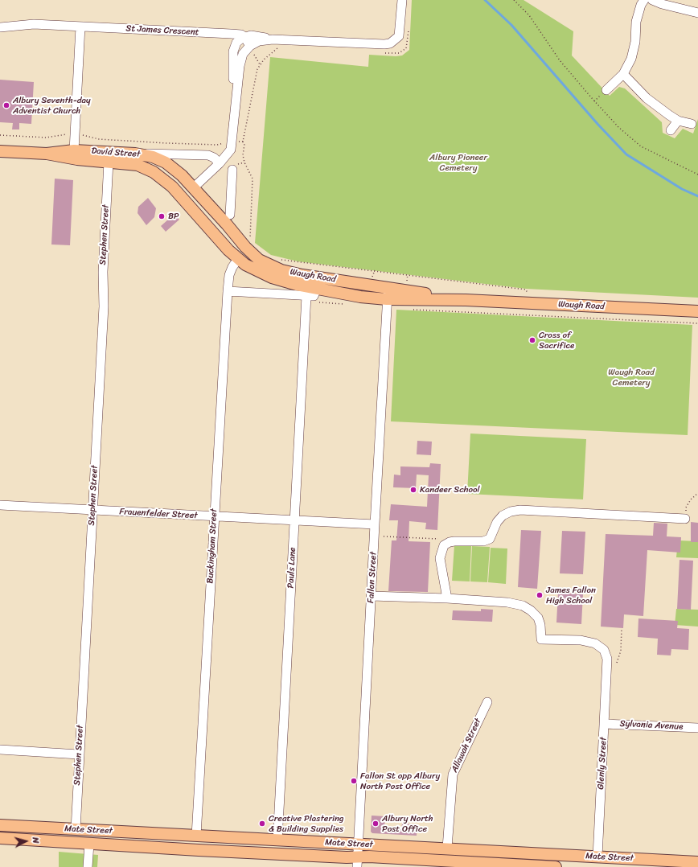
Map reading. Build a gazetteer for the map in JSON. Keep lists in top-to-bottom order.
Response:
{
  "streets": {
    "main road": ["David Street", "Waugh Road", "Mate Street"],
    "street": [
      "St James Crescent",
      "Stephen Street",
      "Frauenfelder Street",
      "Buckingham Street",
      "Pauls Lane",
      "Fallon Street",
      "Sylvania Avenue",
      "Allawah Street",
      "Glenly Street"
    ]
  },
  "crossings": [
    ["David Street", "Stephen Street"],
    ["David Street", "Waugh Road"],
    ["Stephen Street", "Frauenfelder Street"],
    ["Stephen Street", "Mate Street"],
    ["Waugh Road", "Buckingham Street"],
    ["Waugh Road", "Pauls Lane"],
    ["Waugh Road", "Fallon Street"],
    ["Frauenfelder Street", "Buckingham Street"],
    ["Frauenfelder Street", "Pauls Lane"],
    ["Frauenfelder Street", "Fallon Street"],
    ["Buckingham Street", "Mate Street"],
    ["Pauls Lane", "Mate Street"],
    ["Fallon Street", "Mate Street"],
    ["Sylvania Avenue", "Glenly Street"],
    ["Allawah Street", "Mate Street"],
    ["Glenly Street", "Mate Street"]
  ],
  "parks": ["Albury Pioneer Cemetery", "Waugh Road Cemetery"],
  "places": [
    "Albury Seventh-day Adventist Church",
    "BP",
    "Cross of Sacrifice",
    "Kandeer School",
    "James Fallon High School",
    "Fallon St opp Albury North Post Office",
    "Creative Plastering & Building Supplies",
    "Albury North Post Office"
  ],
  "north": "right"
}
